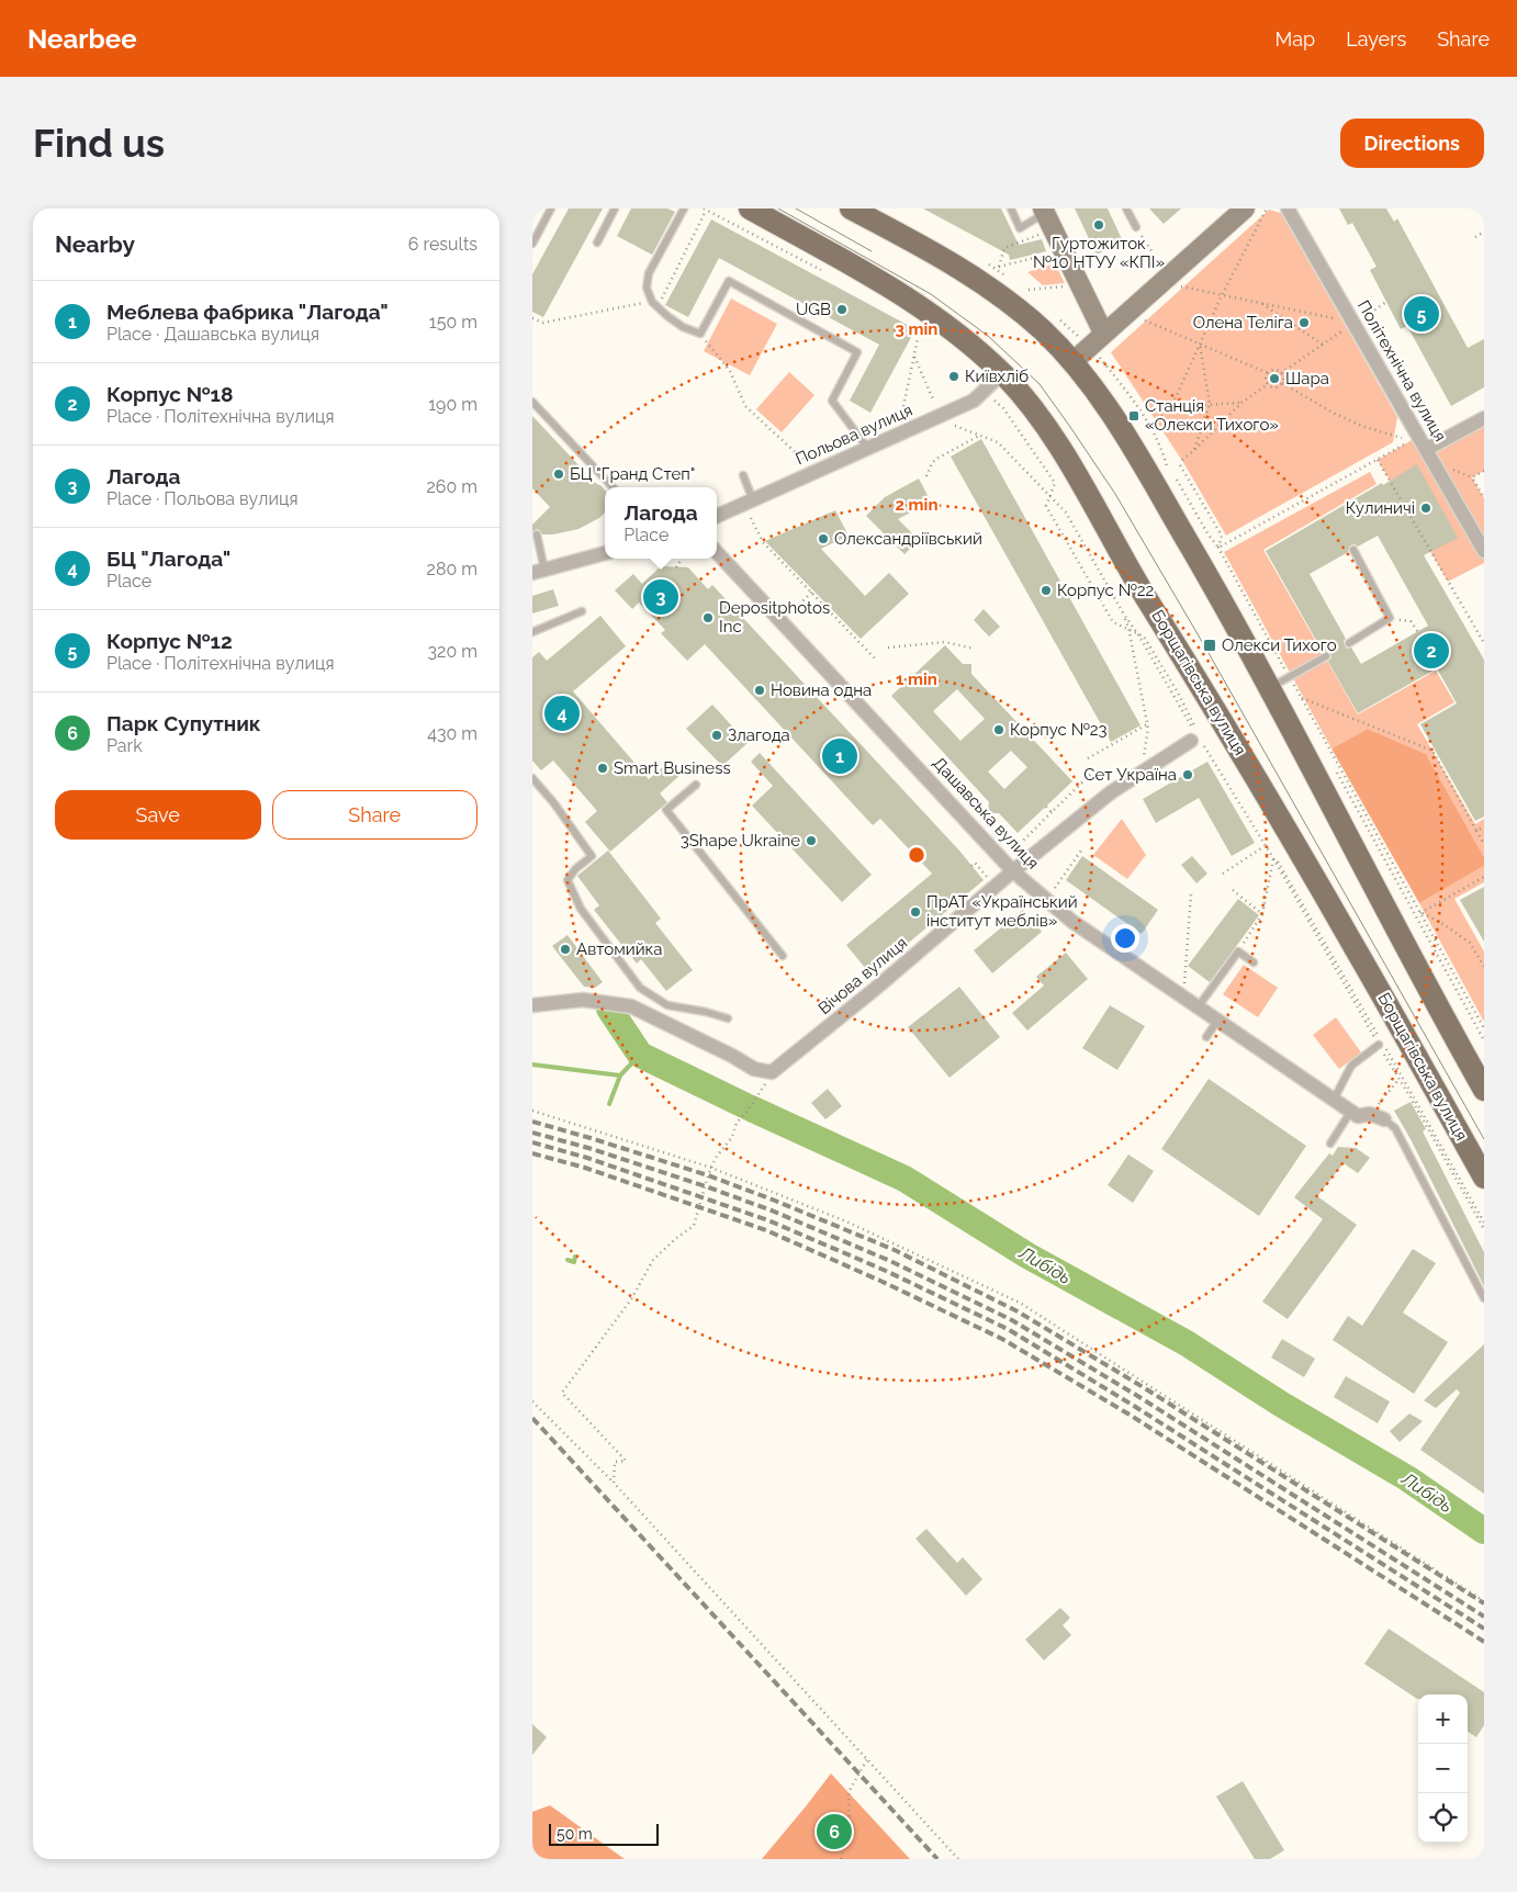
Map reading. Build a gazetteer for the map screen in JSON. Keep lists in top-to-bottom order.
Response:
{
  "streets": {
    "main road": ["Борщагівська вулиця"],
    "street": [
      "Політехнічна вулиця",
      "Польова вулиця",
      "Дашавська вулиця",
      "Вічова вулиця"
    ]
  },
  "crossings": [
    ["Польова вулиця", "Борщагівська вулиця"],
    ["Дашавська вулиця", "Вічова вулиця"]
  ],
  "water": ["Либідь"],
  "places": {
    "other": [
      "Гуртожиток №10 НТУУ «КПІ»",
      "UGB",
      "Олена Теліга",
      "Київхліб",
      "Шара",
      "БЦ \"Гранд Степ\"",
      "Кулиничі",
      "Олександріївський",
      "Корпус №22",
      "Depositphotos Inc",
      "Новина одна",
      "Корпус №23",
      "Злагода",
      "Smart Business",
      "Сет Україна",
      "3Shape Ukraine",
      "ПрАТ «Український інститут меблів»",
      "Автомийка"
    ],
    "transit": ["Станція «Олекси Тихого»", "Олекси Тихого"]
  },
  "scale_bar": "50 m",
  "page": {
    "header": "Nearbee",
    "nav": ["Map", "Layers", "Share"],
    "buttons": [
      "Directions",
      ["Save", "Share"]
    ],
    "title": "Find us",
    "heading": ["Nearby", "6 results"],
    "list": [
      {
        "mark": "1",
        "name": "Меблева фабрика \"Лагода\"",
        "note": "Place · Дашавська вулиця",
        "value": "150 m"
      },
      {
        "mark": "2",
        "name": "Корпус №18",
        "note": "Place · Політехнічна вулиця",
        "value": "190 m"
      },
      {
        "mark": "3",
        "name": "Лагода",
        "note": "Place · Польова вулиця",
        "value": "260 m"
      },
      {
        "mark": "4",
        "name": "БЦ \"Лагода\"",
        "note": "Place",
        "value": "280 m"
      },
      {
        "mark": "5",
        "name": "Корпус №12",
        "note": "Place · Політехнічна вулиця",
        "value": "320 m"
      },
      {
        "mark": "6",
        "name": "Парк Супутник",
        "note": "Park",
        "value": "430 m"
      }
    ],
    "pins": [
      "5",
      "3",
      "2",
      "4",
      "1",
      "6"
    ],
    "popup": ["Лагода", "Place"],
    "map_buttons": ["+", "−"],
    "scale": "50 m"
  },
  "rings": ["3 min", "2 min", "1 min"]
}
